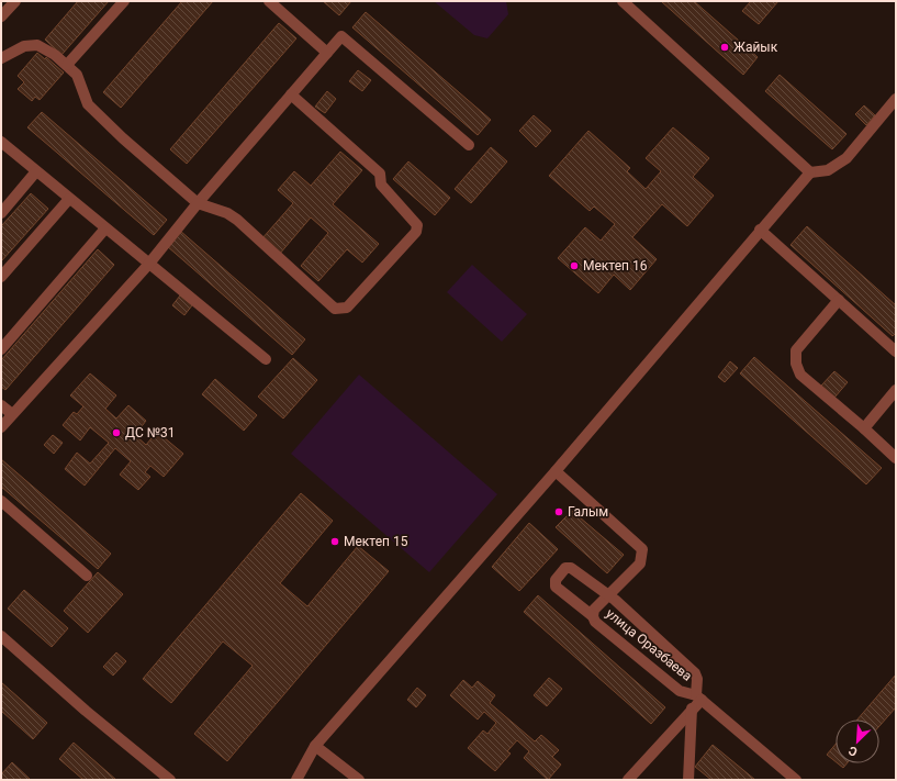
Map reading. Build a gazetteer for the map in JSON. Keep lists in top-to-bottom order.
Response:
{
  "streets": {
    "street": ["улица Оразбаева"]
  },
  "places": [
    "Жайык",
    "Мектеп 16",
    "ДС №31",
    "Галым",
    "Мектеп 15"
  ],
  "north": "bottom left"
}
